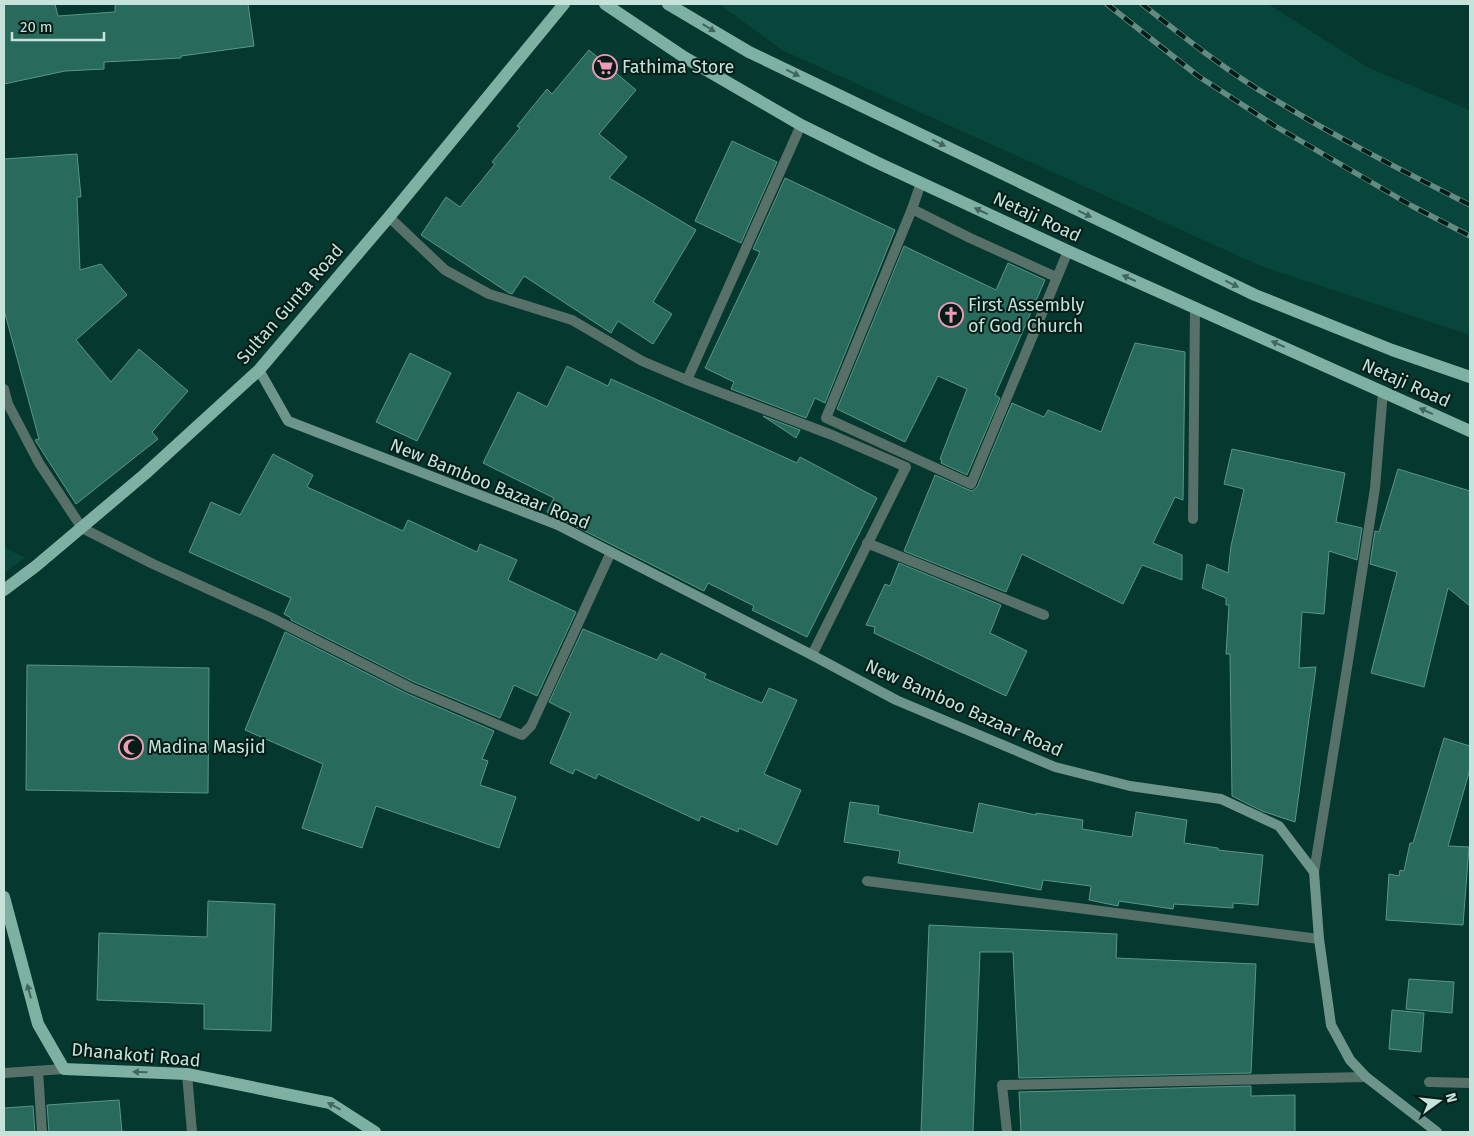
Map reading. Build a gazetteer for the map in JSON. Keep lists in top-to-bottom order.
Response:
{
  "streets": {
    "main road": ["Netaji Road", "Sultan Gunta Road", "Dhanakoti Road"],
    "street": ["New Bamboo Bazaar Road"]
  },
  "crossings": [
    ["Sultan Gunta Road", "New Bamboo Bazaar Road"]
  ],
  "one_way": ["Dhanakoti Road"],
  "places": {
    "supermarket": ["Fathima Store"],
    "church": ["First Assembly of God Church"],
    "mosque": ["Madina Masjid"]
  },
  "scale_bar": "20 m",
  "north": "right"
}
